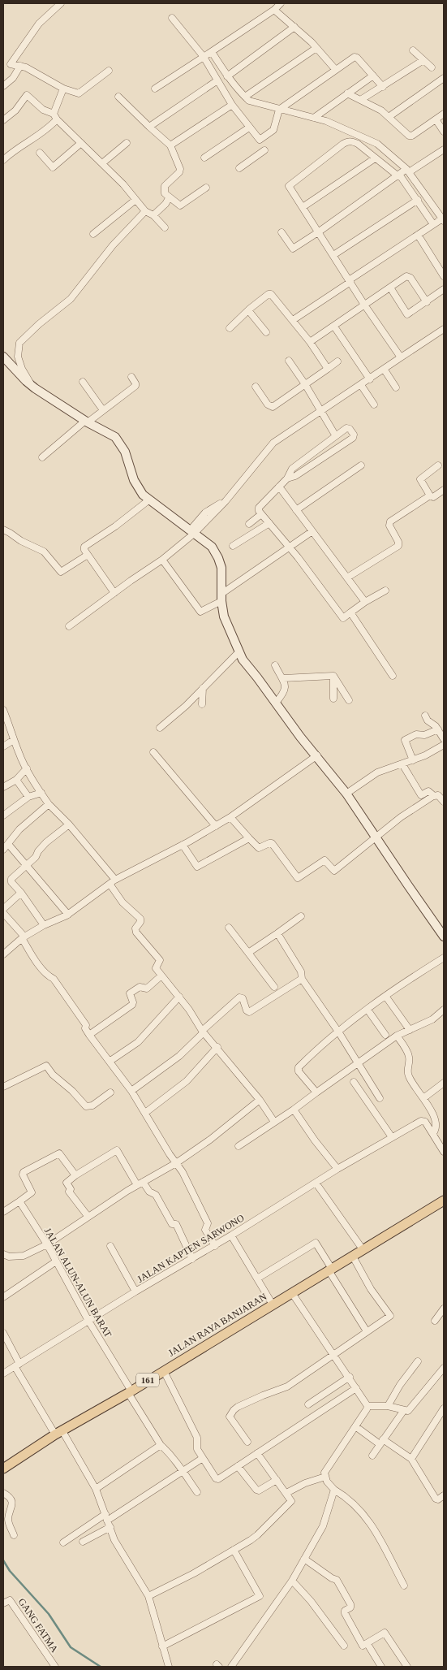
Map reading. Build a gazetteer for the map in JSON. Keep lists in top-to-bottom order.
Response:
{
  "streets": {
    "main road": ["JALAN RAYA BANJARAN", "161"],
    "street": ["JALAN KAPTEN SARWONO", "JALAN ALUN-ALUN BARAT", "GANG FATMA"]
  },
  "crossings": [
    ["JALAN KAPTEN SARWONO", "JALAN ALUN-ALUN BARAT"],
    ["JALAN ALUN-ALUN BARAT", "JALAN RAYA BANJARAN"]
  ]
}
